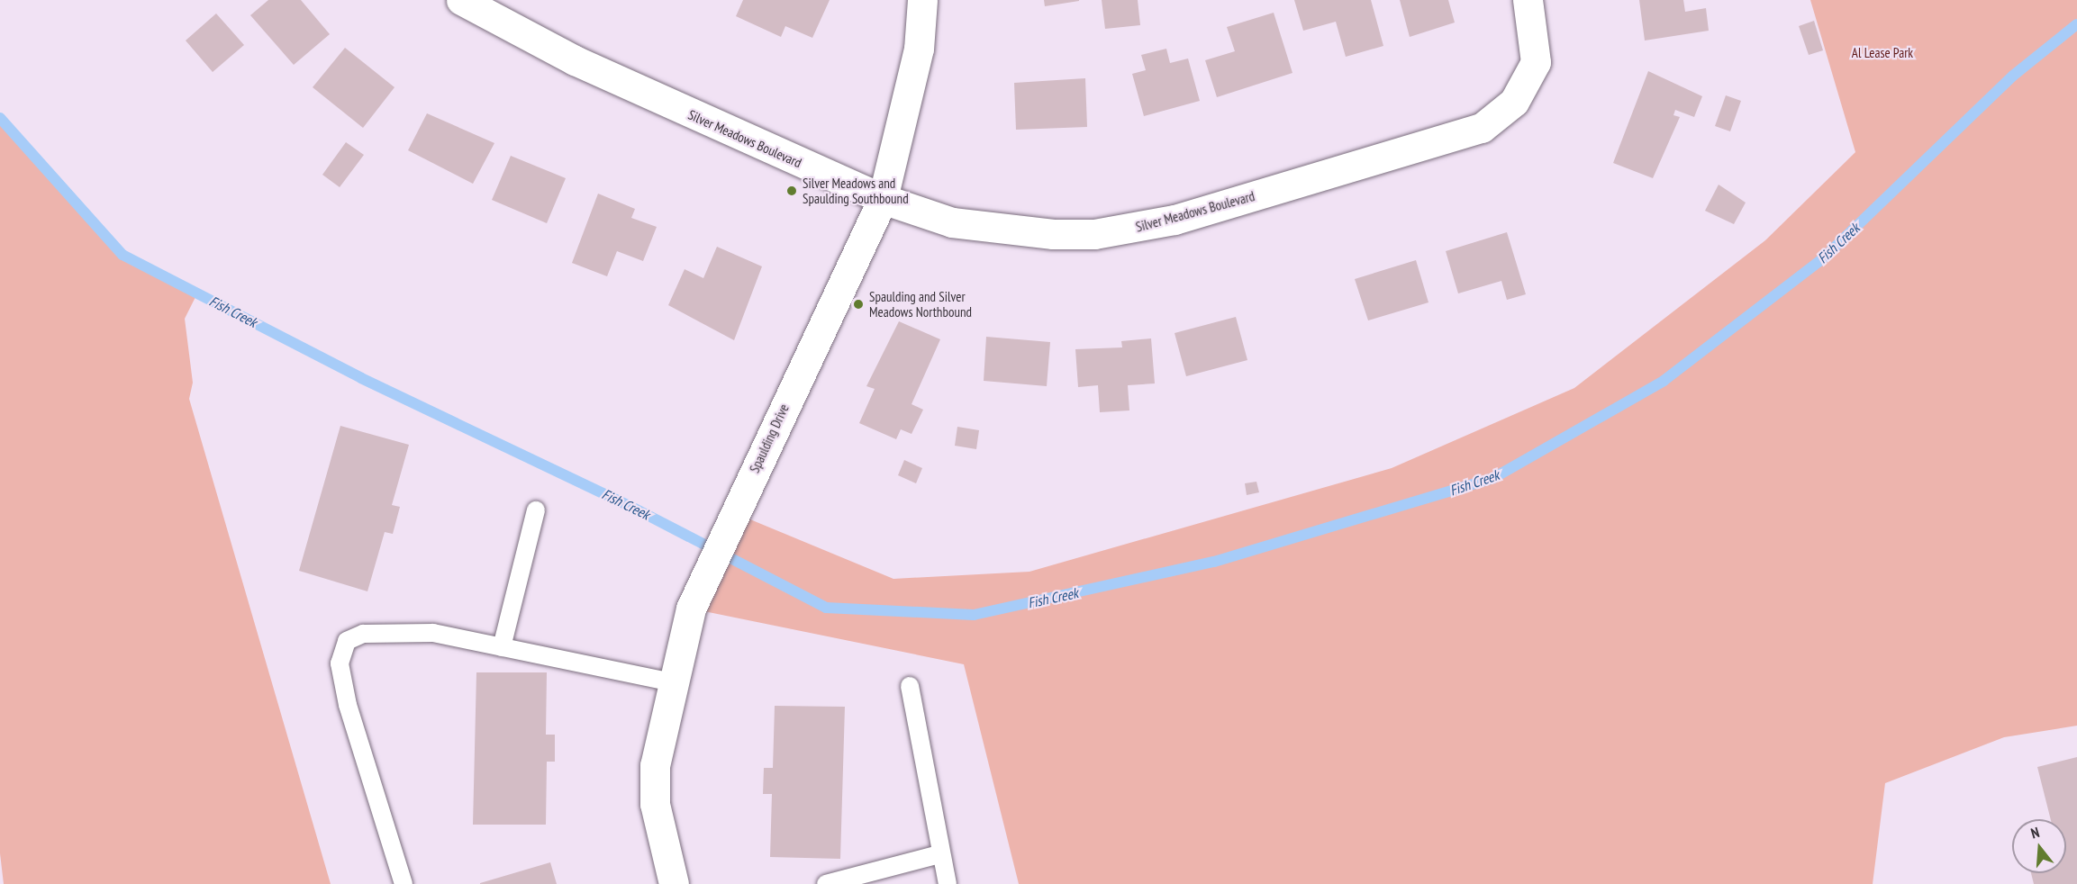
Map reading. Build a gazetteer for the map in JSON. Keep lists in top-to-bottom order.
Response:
{
  "streets": {
    "street": ["Silver Meadows Boulevard", "Spaulding Drive"]
  },
  "crossings": [
    ["Silver Meadows Boulevard", "Spaulding Drive"]
  ],
  "water": ["Fish Creek"],
  "parks": ["Al Lease Park"],
  "places": ["Silver Meadows and Spaulding Southbound", "Spaulding and Silver Meadows Northbound"],
  "north": "top"
}
